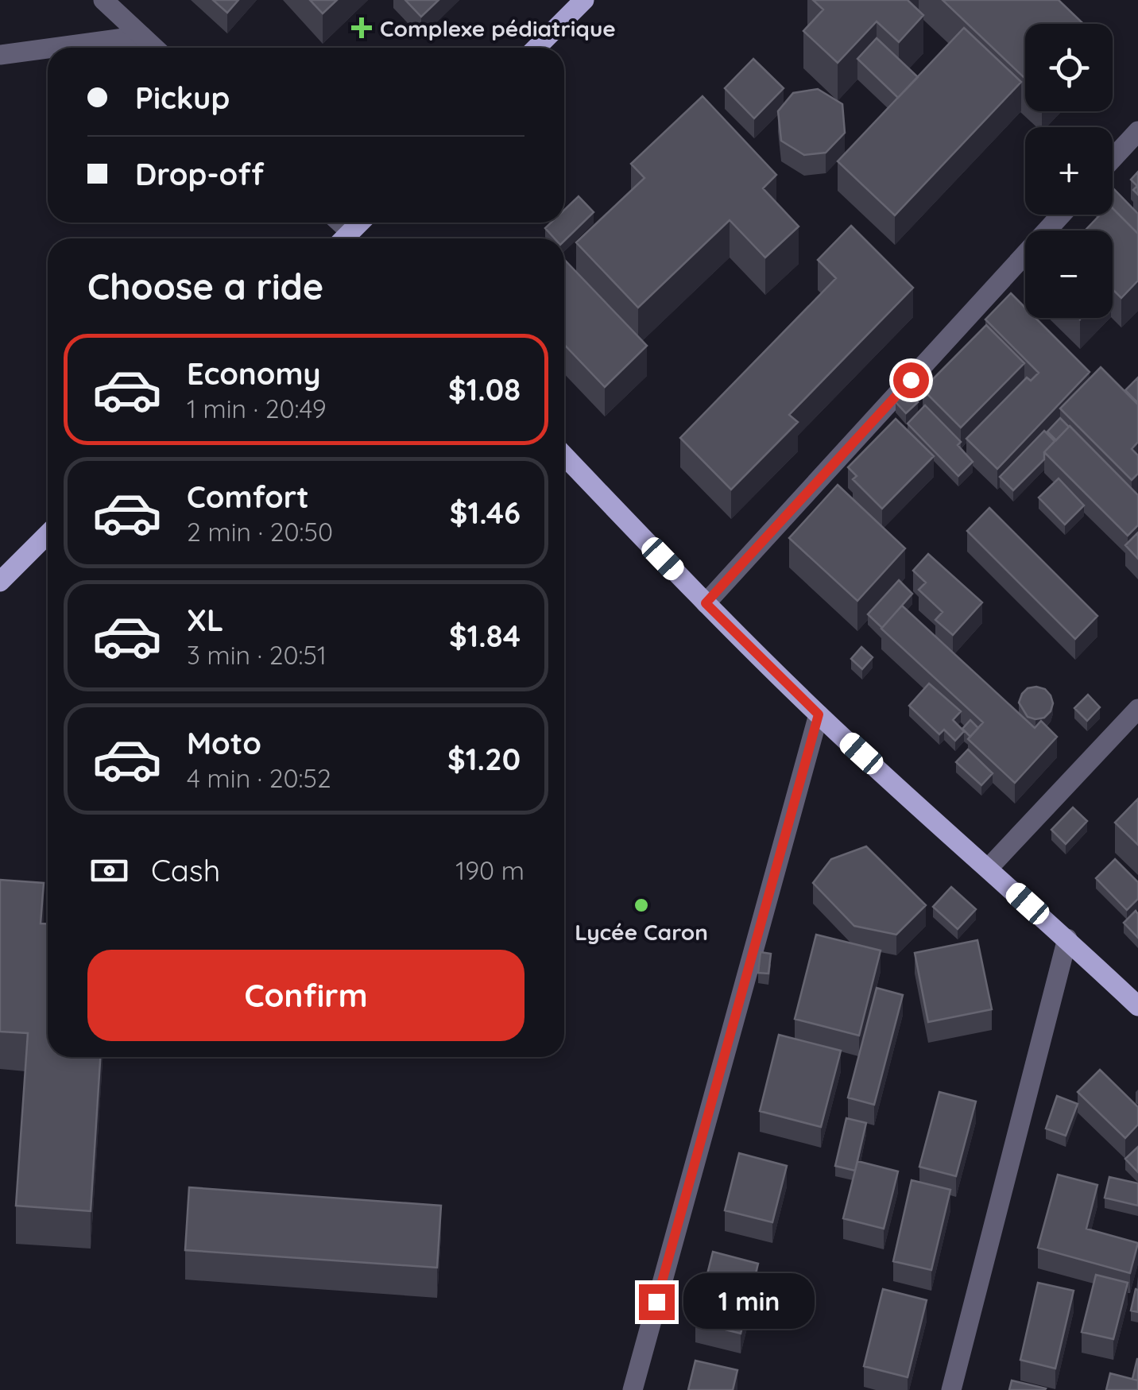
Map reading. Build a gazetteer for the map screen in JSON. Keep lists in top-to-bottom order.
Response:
{
  "places": {
    "health": ["Complexe pédiatrique"],
    "other": ["Lycée Caron"]
  },
  "page": {
    "map_buttons": ["+", "−"],
    "banner": ["Pickup", "Drop-off"],
    "heading": "Choose a ride",
    "list": [
      {
        "name": "Economy",
        "note": "1 min · 20:49",
        "value": "$1.08"
      },
      {
        "name": "Comfort",
        "note": "2 min · 20:50",
        "value": "$1.46"
      },
      {
        "name": "XL",
        "note": "3 min · 20:51",
        "value": "$1.84"
      },
      {
        "name": "Moto",
        "note": "4 min · 20:52",
        "value": "$1.20"
      }
    ],
    "pay": ["Cash", "190 m"],
    "buttons": "Confirm",
    "bubble": "1 min"
  }
}
